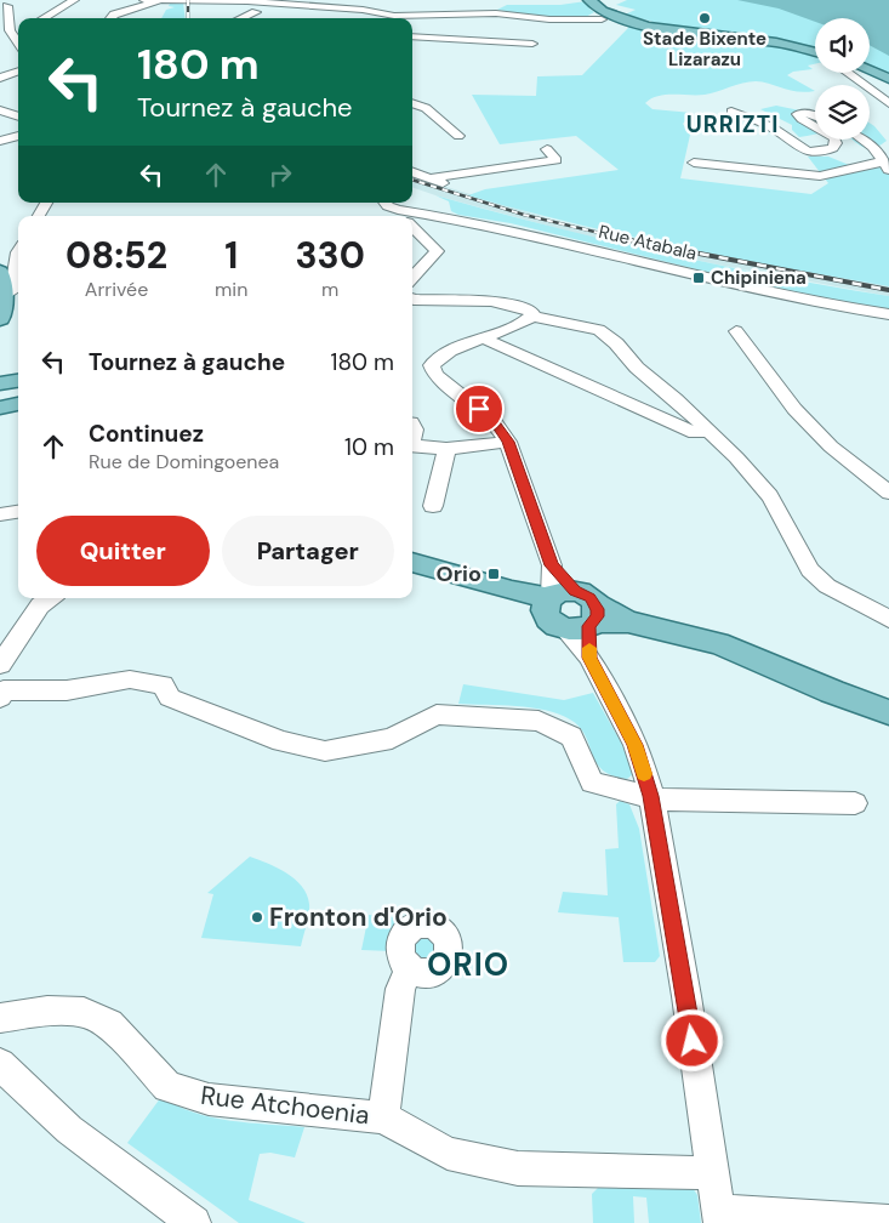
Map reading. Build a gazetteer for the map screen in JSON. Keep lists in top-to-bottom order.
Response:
{
  "streets": {
    "street": ["Rue Atabala", "Rue Atchoenia"]
  },
  "districts": ["URRIZTI", "ORIO"],
  "places": {
    "other": ["Stade Bixente Lizarazu", "Fronton d'Orio"],
    "transit": ["Chipiniena", "Orio"]
  },
  "page": {
    "turn": ["180 m", "Tournez à gauche"],
    "eta": [
      "08:52",
      "Arrivée",
      "1",
      "min",
      "330",
      "m"
    ],
    "list": [
      {
        "name": "Tournez à gauche",
        "value": "180 m"
      },
      {
        "name": "Continuez",
        "note": "Rue de Domingoenea",
        "value": "10 m"
      }
    ],
    "buttons": ["Quitter", "Partager"]
  }
}
